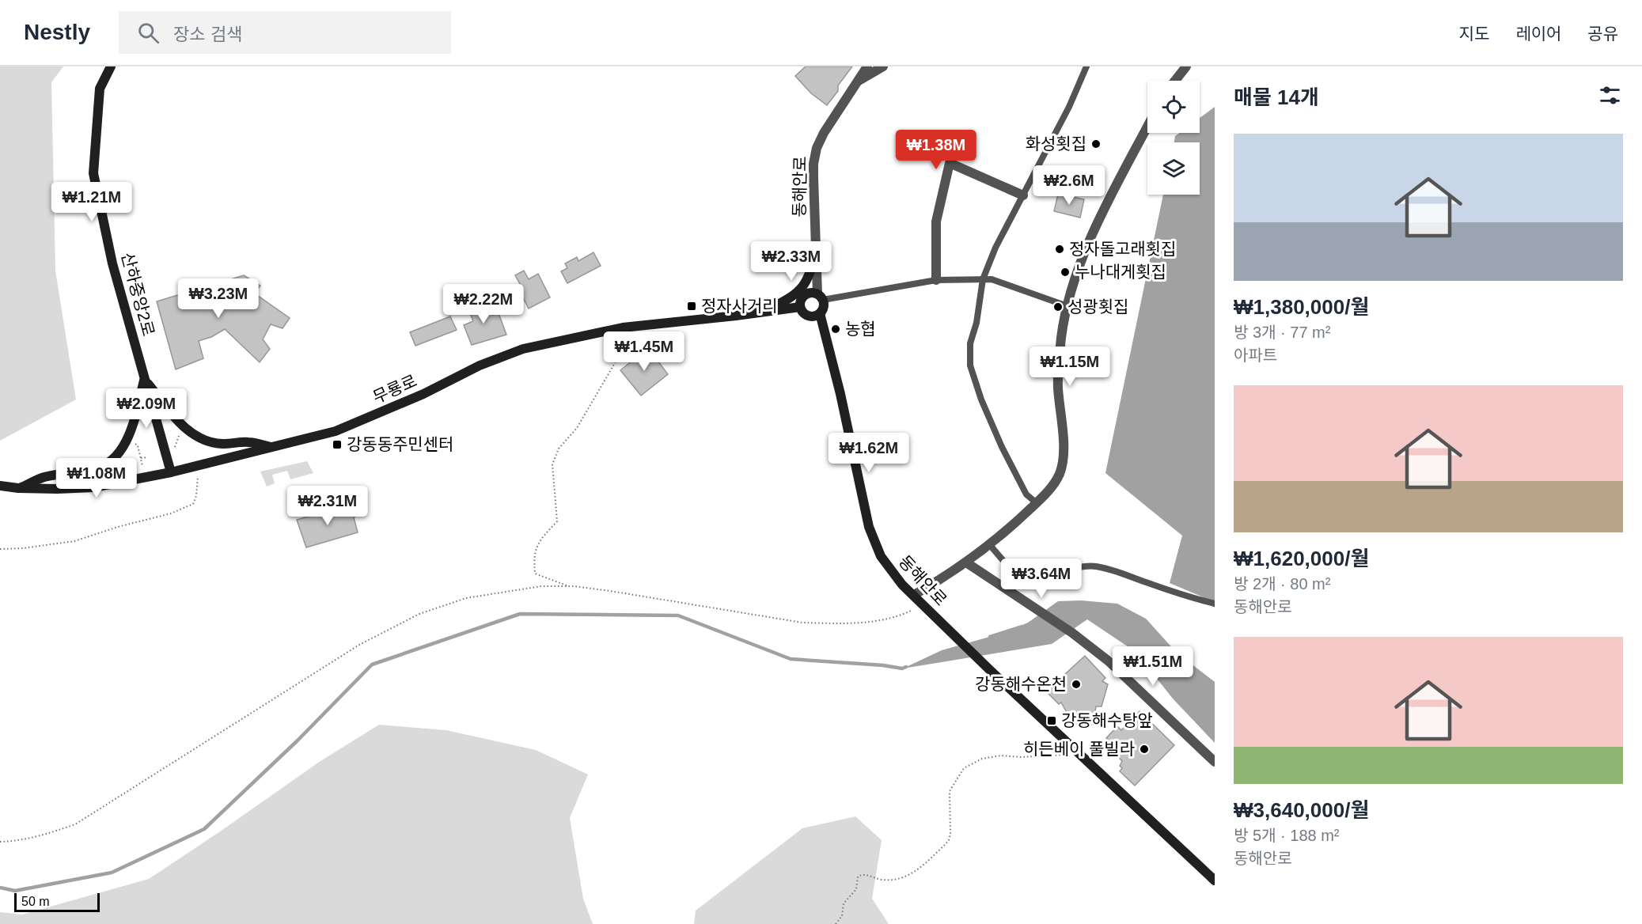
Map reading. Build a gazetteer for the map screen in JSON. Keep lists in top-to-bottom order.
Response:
{
  "streets": {
    "main road": ["동해안로", "산하중앙2로", "무룡로"]
  },
  "crossings": [
    ["동해안로", "무룡로"],
    ["산하중앙2로", "무룡로"]
  ],
  "places": {
    "other": [
      "화성횟집",
      "정자돌고래횟집",
      "누나대게횟집",
      "성광횟집",
      "농협",
      "강동해수온천",
      "히든베이 풀빌라"
    ],
    "transit": ["정자사거리", "강동동주민센터", "강동해수탕앞"]
  },
  "scale_bar": "50 m",
  "page": {
    "header": "Nestly",
    "search": "장소 검색",
    "nav": ["지도", "레이어", "공유"],
    "heading": "매물 14개",
    "list": [
      {
        "name": "₩1,380,000/월",
        "note": "방 3개 · 77 m² · 아파트"
      },
      {
        "name": "₩1,620,000/월",
        "note": "방 2개 · 80 m² · 동해안로"
      },
      {
        "name": "₩3,640,000/월",
        "note": "방 5개 · 188 m² · 동해안로"
      }
    ],
    "price": [
      "₩1.38M",
      "₩2.6M",
      "₩1.21M",
      "₩2.33M",
      "₩3.23M",
      "₩2.22M",
      "₩1.45M",
      "₩1.15M",
      "₩2.09M",
      "₩1.62M",
      "₩1.08M",
      "₩2.31M",
      "₩3.64M",
      "₩1.51M"
    ],
    "scale": "50 m"
  }
}
